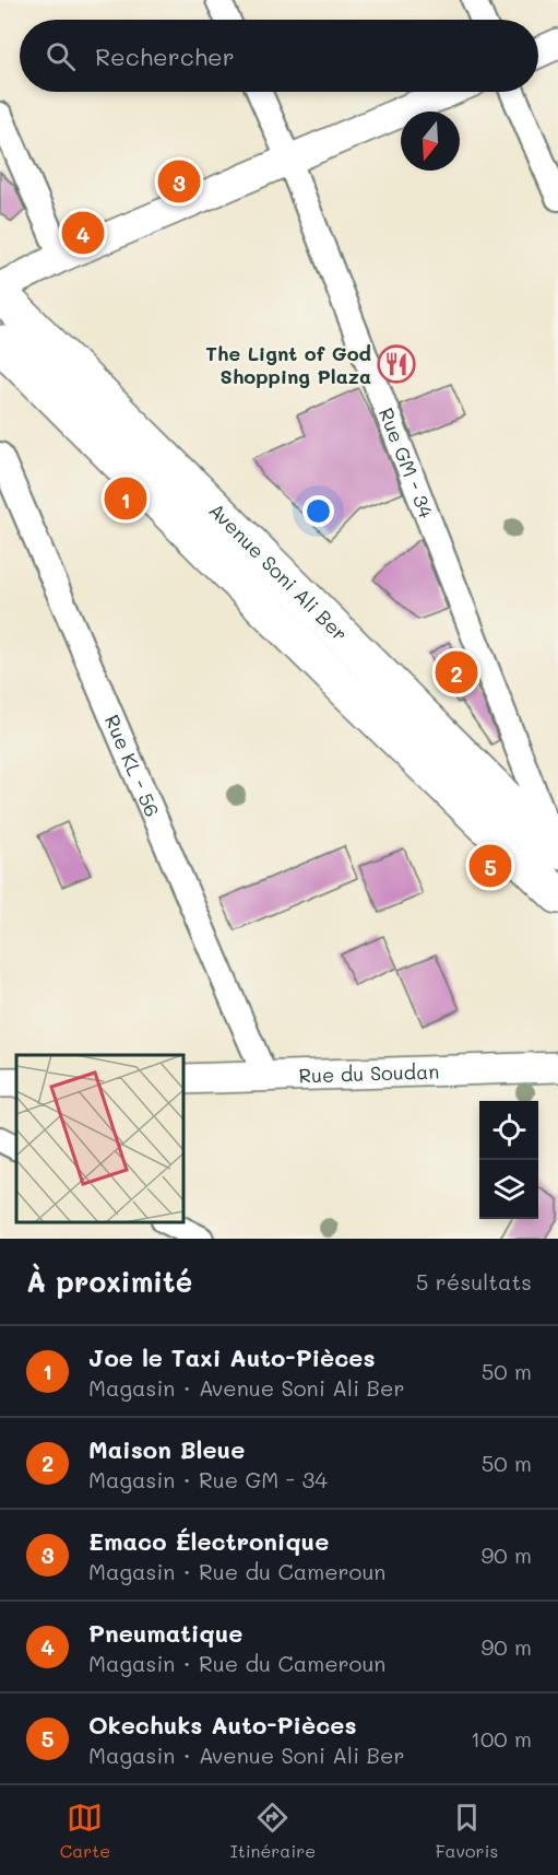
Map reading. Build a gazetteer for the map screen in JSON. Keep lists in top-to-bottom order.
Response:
{
  "streets": {
    "main road": ["Avenue Soni Ali Ber"],
    "street": ["Rue GM - 34", "Rue KL - 56", "Rue du Soudan"]
  },
  "crossings": [
    ["Rue GM - 34", "Avenue Soni Ali Ber"],
    ["Rue KL - 56", "Rue du Soudan"]
  ],
  "places": {
    "restaurant": ["The Lignt of God Shopping Plaza"]
  },
  "north": "bottom",
  "page": {
    "search": "Rechercher",
    "pins": [
      "3",
      "4",
      "1",
      "2",
      "5"
    ],
    "heading": ["À proximité", "5 résultats"],
    "list": [
      {
        "mark": "1",
        "name": "Joe le Taxi Auto-Pièces",
        "note": "Magasin · Avenue Soni Ali Ber",
        "value": "50 m"
      },
      {
        "mark": "2",
        "name": "Maison Bleue",
        "note": "Magasin · Rue GM - 34",
        "value": "50 m"
      },
      {
        "mark": "3",
        "name": "Emaco Électronique",
        "note": "Magasin · Rue du Cameroun",
        "value": "90 m"
      },
      {
        "mark": "4",
        "name": "Pneumatique",
        "note": "Magasin · Rue du Cameroun",
        "value": "90 m"
      },
      {
        "mark": "5",
        "name": "Okechuks Auto-Pièces",
        "note": "Magasin · Avenue Soni Ali Ber",
        "value": "100 m"
      }
    ],
    "nav": ["Carte", "Itinéraire", "Favoris"]
  }
}
